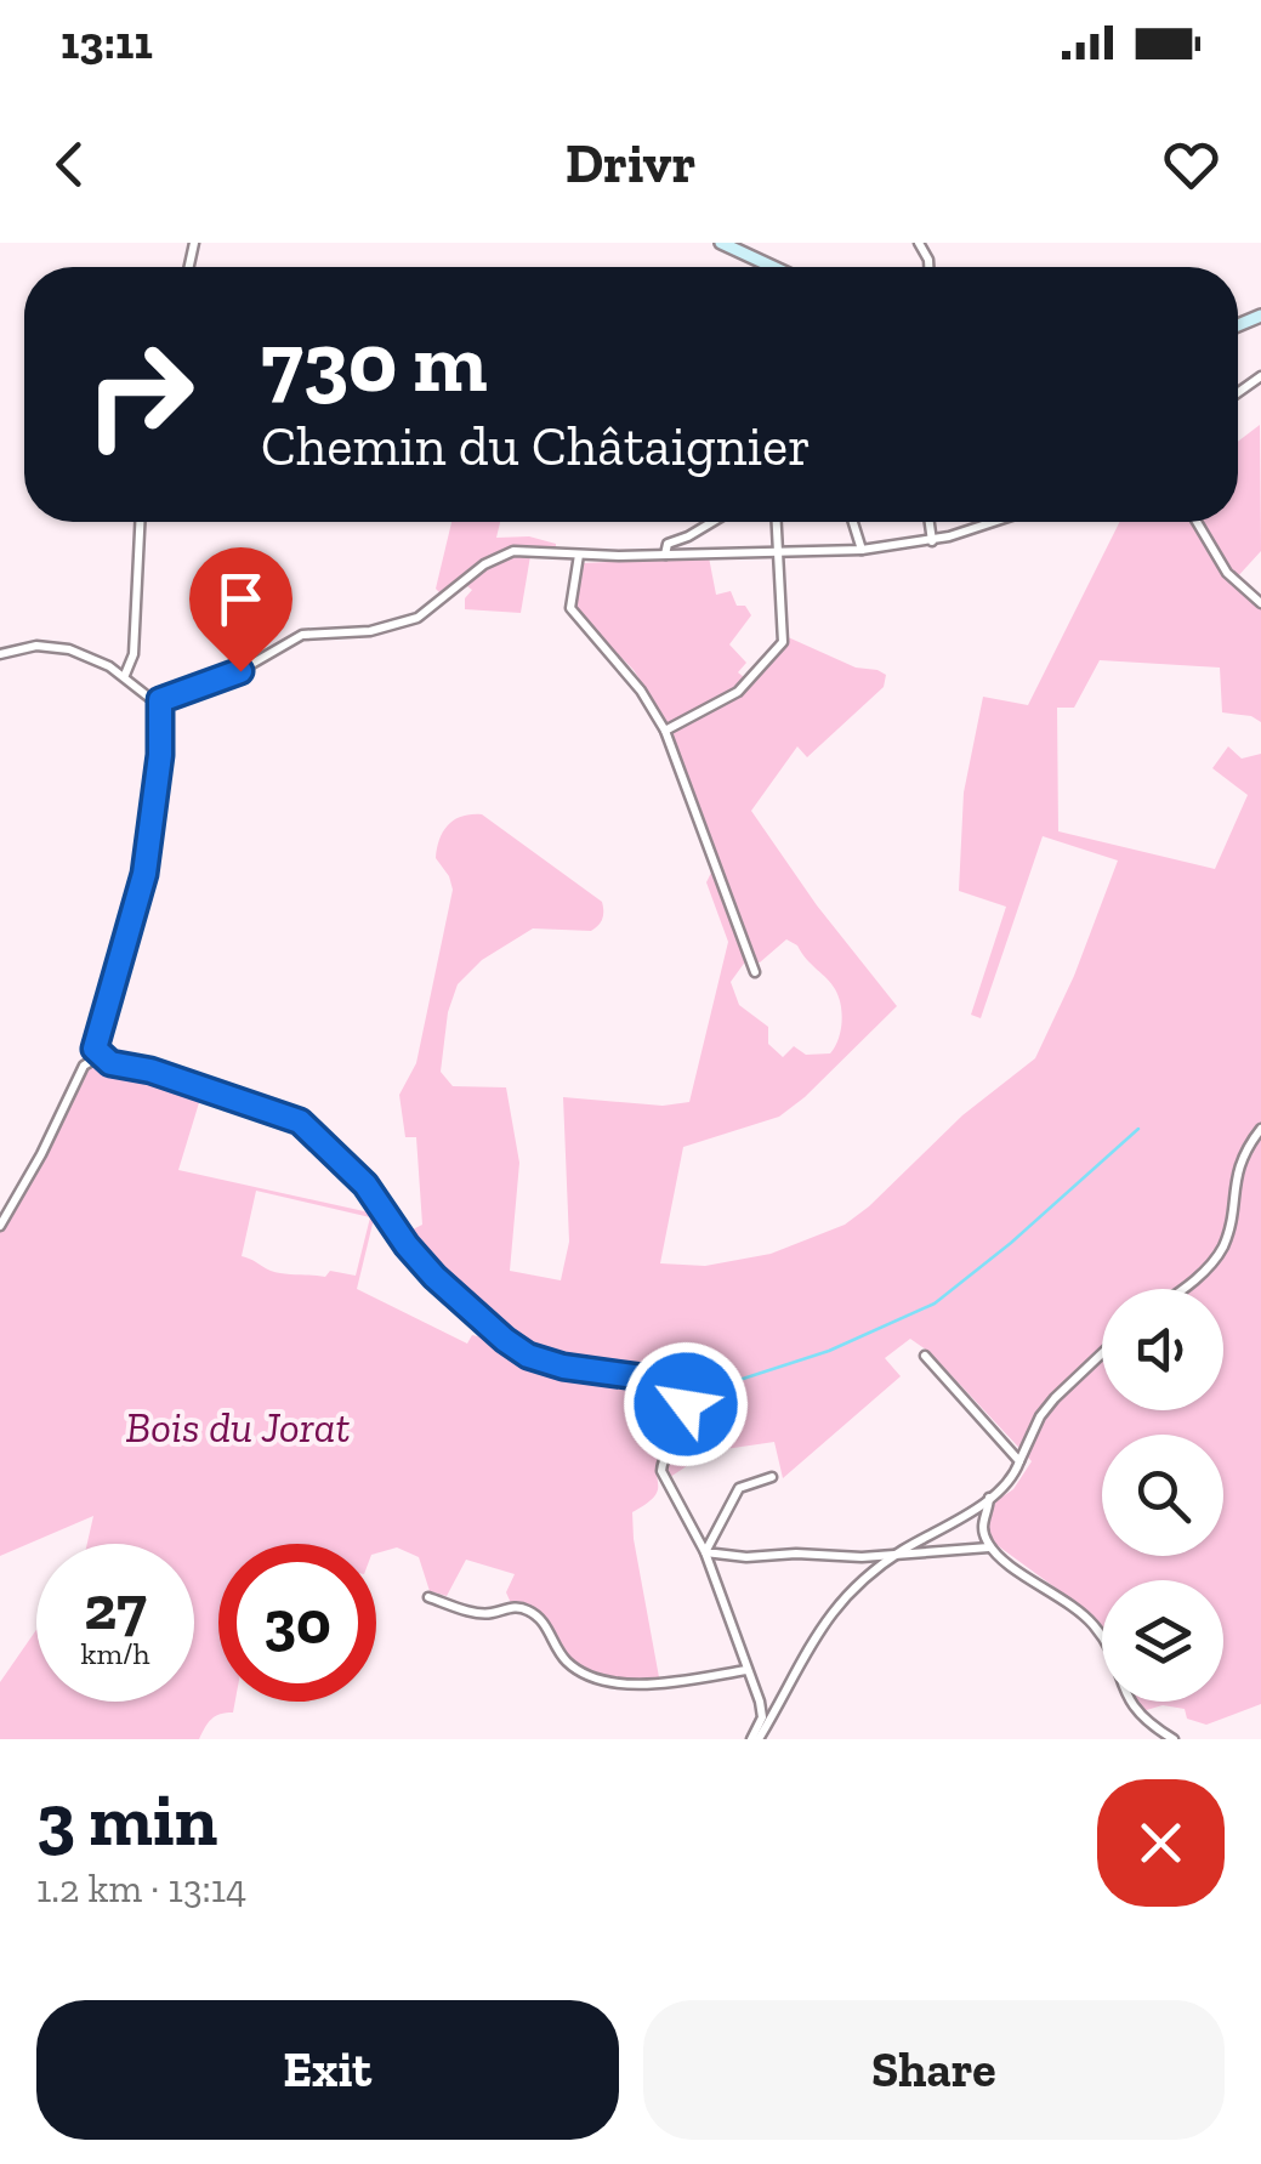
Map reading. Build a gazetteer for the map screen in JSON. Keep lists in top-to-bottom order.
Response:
{
  "parks": ["Bois du Jorat"],
  "page": {
    "status": "13:11",
    "header": "Drivr",
    "turn": ["730 m", "Chemin du Châtaignier"],
    "speed": "27 km/h",
    "limit": "30",
    "heading": ["3 min", "1.2 km · 13:14"],
    "buttons": ["Exit", "Share"]
  }
}
